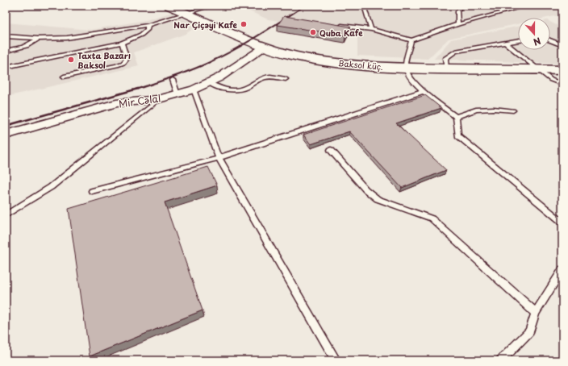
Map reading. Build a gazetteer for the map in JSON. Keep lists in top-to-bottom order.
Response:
{
  "streets": {
    "main road": ["Baksol küç."],
    "street": ["Mir Cəlal"]
  },
  "crossings": [
    ["Baksol küç.", "Mir Cəlal"]
  ],
  "places": ["Nar Çiçəyi Kafe", "Quba Kafe", "Taxta Bazarı Baksol"],
  "north": "bottom"
}
